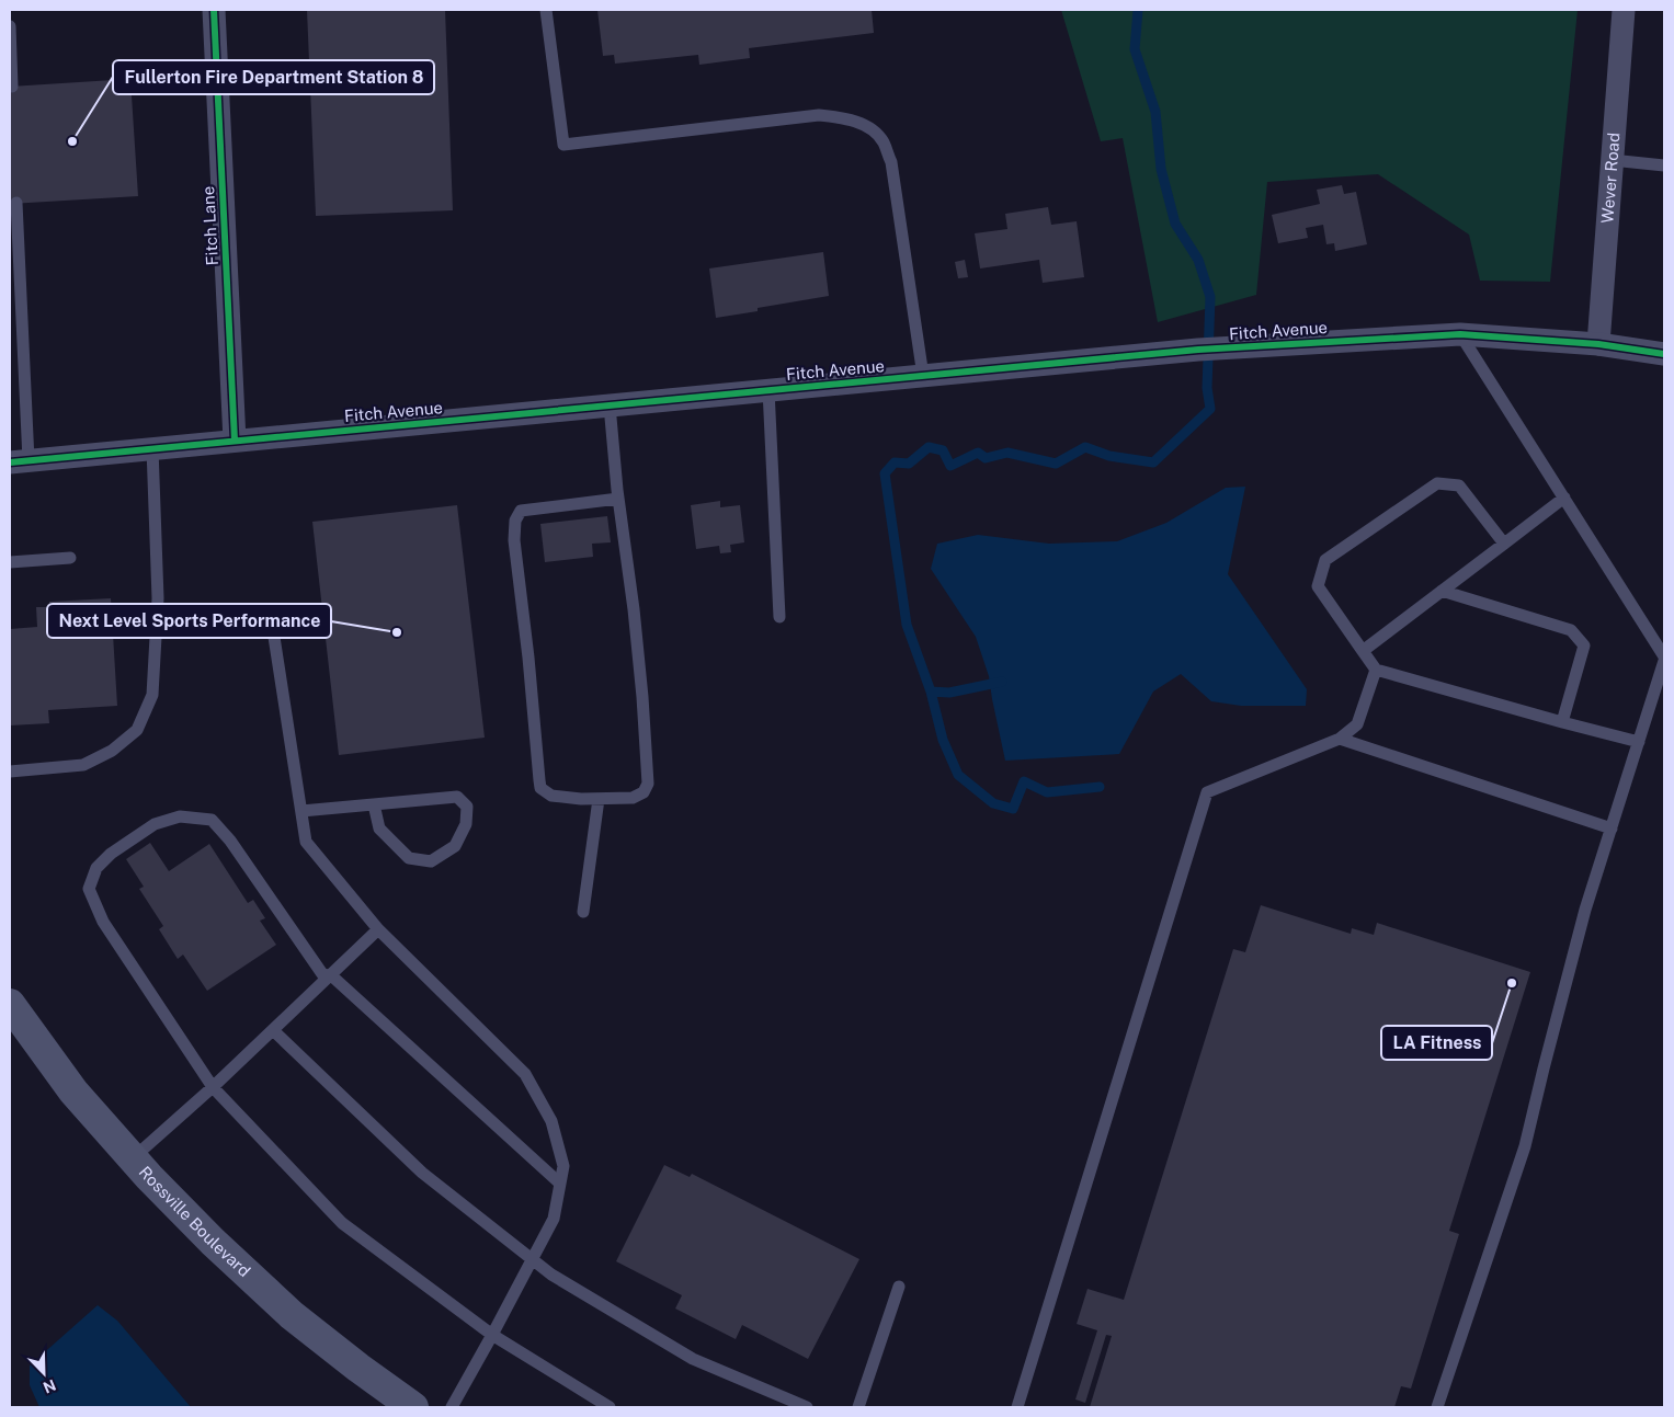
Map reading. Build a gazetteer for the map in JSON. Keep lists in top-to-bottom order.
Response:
{
  "streets": {
    "main road": ["Rossville Boulevard"],
    "street": ["Wever Road", "Fitch Lane", "Fitch Avenue"]
  },
  "crossings": [
    ["Wever Road", "Fitch Avenue"],
    ["Fitch Lane", "Fitch Avenue"]
  ],
  "places": ["Fullerton Fire Department Station 8", "Next Level Sports Performance", "LA Fitness"],
  "north": "bottom right"
}
